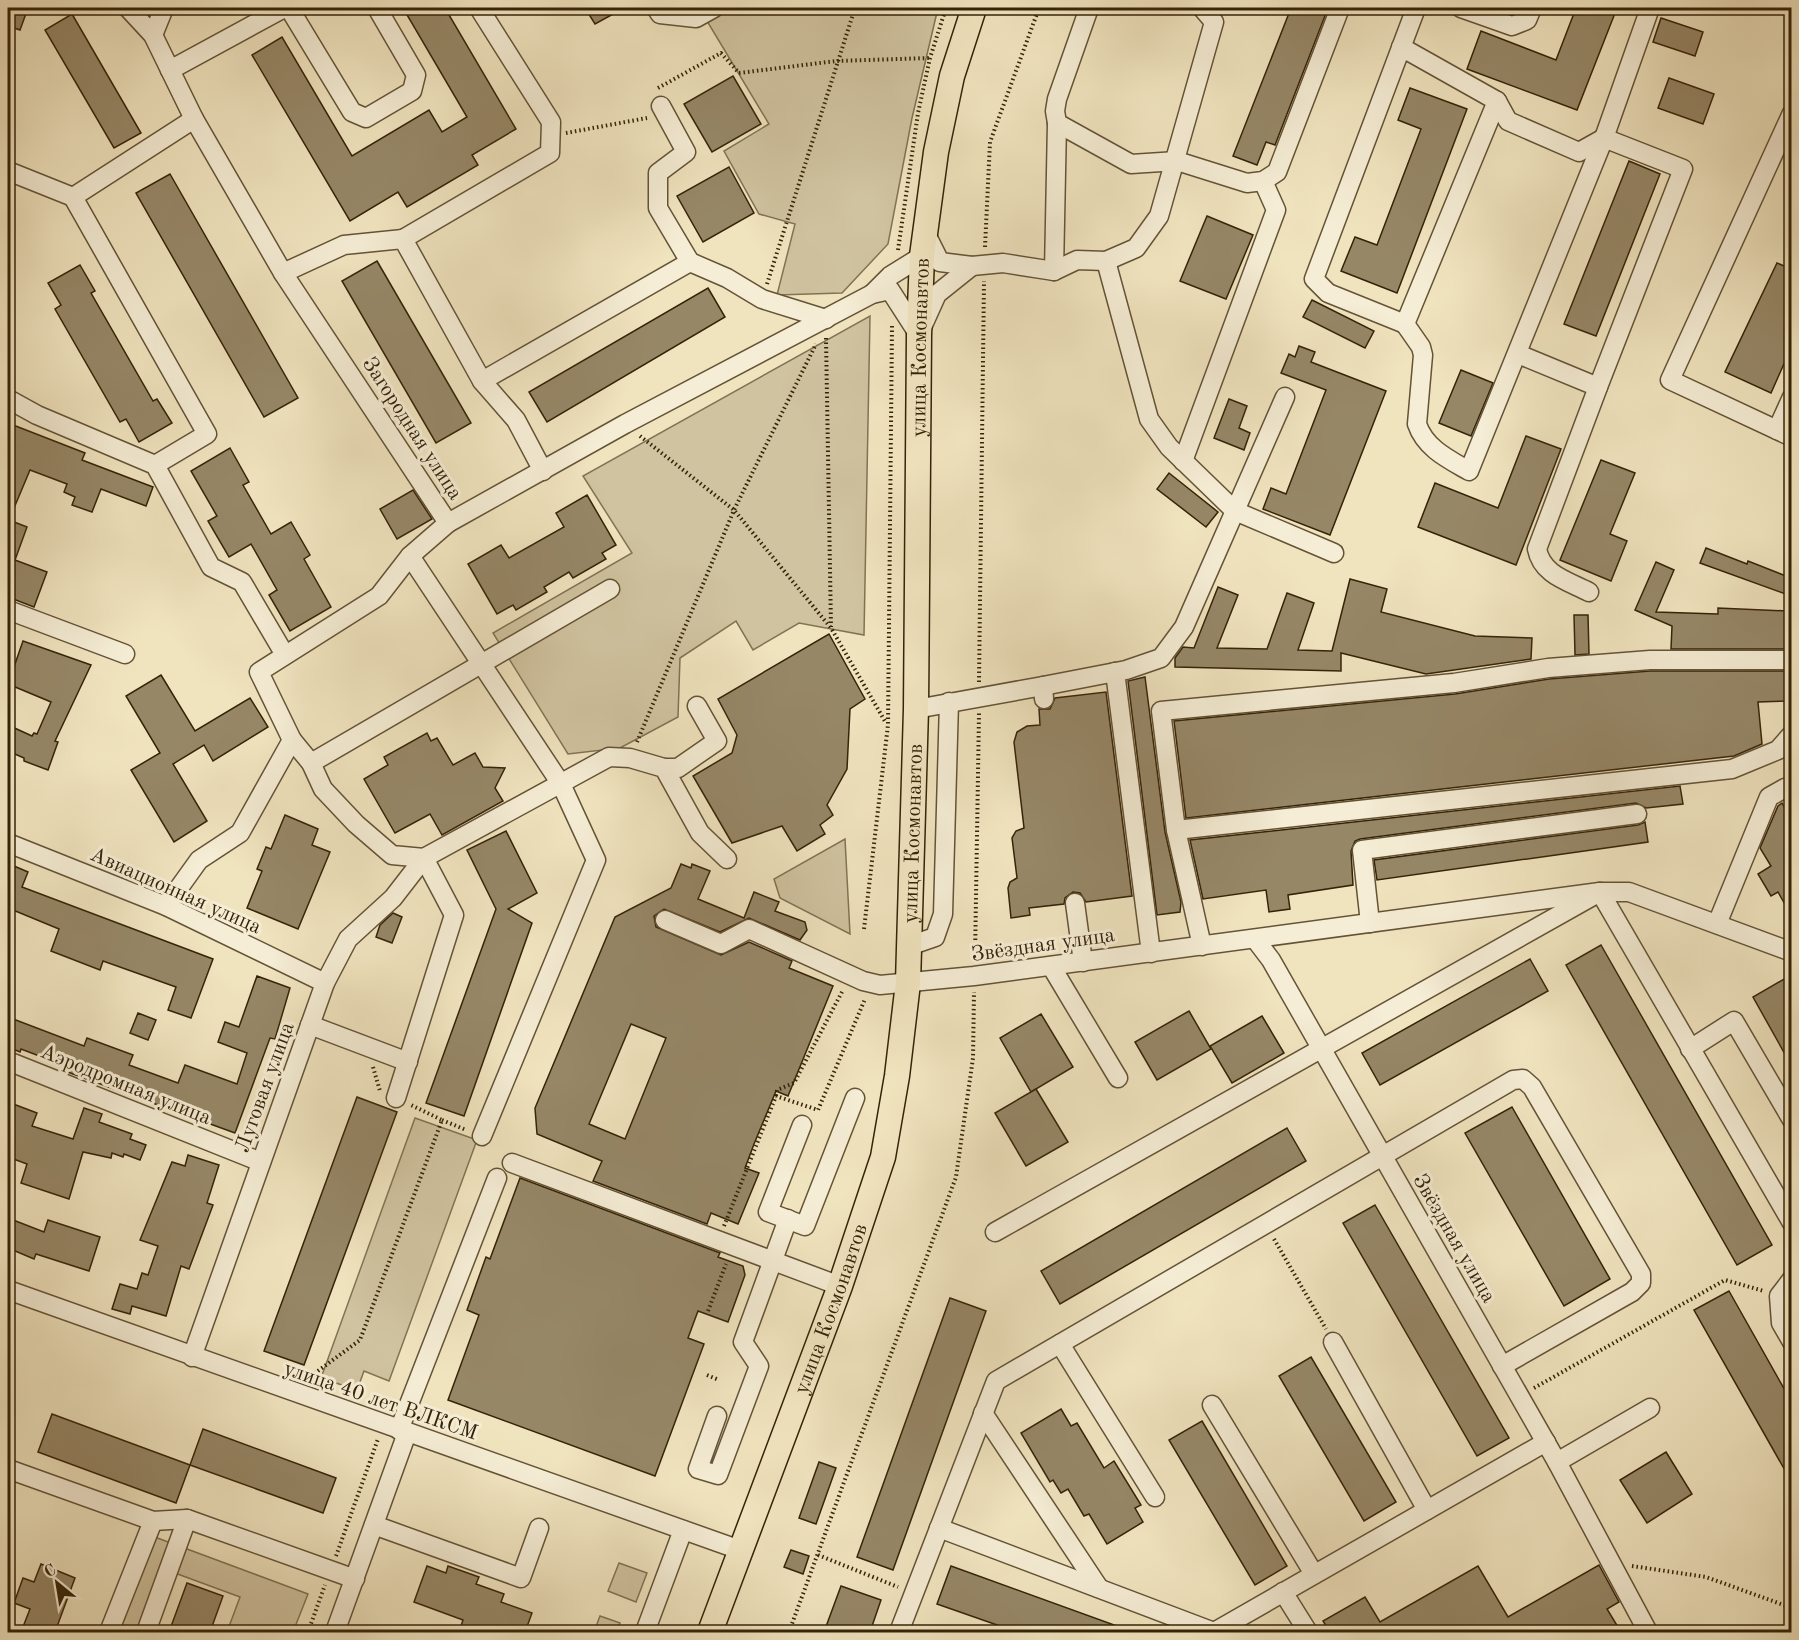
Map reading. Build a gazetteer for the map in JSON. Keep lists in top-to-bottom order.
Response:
{
  "streets": {
    "main road": ["улица Космонавтов"],
    "street": [
      "Загородная улица",
      "Авиационная улица",
      "Звёздная улица",
      "Аэродромная улица",
      "Луговая улица",
      "улица 40 лет ВЛКСМ"
    ]
  },
  "crossings": [
    ["улица Космонавтов", "Загородная улица"],
    ["улица Космонавтов", "Звёздная улица"],
    ["улица Космонавтов", "улица 40 лет ВЛКСМ"],
    ["Авиационная улица", "Луговая улица"],
    ["Аэродромная улица", "Луговая улица"],
    ["Луговая улица", "улица 40 лет ВЛКСМ"]
  ],
  "north": "top left"
}
